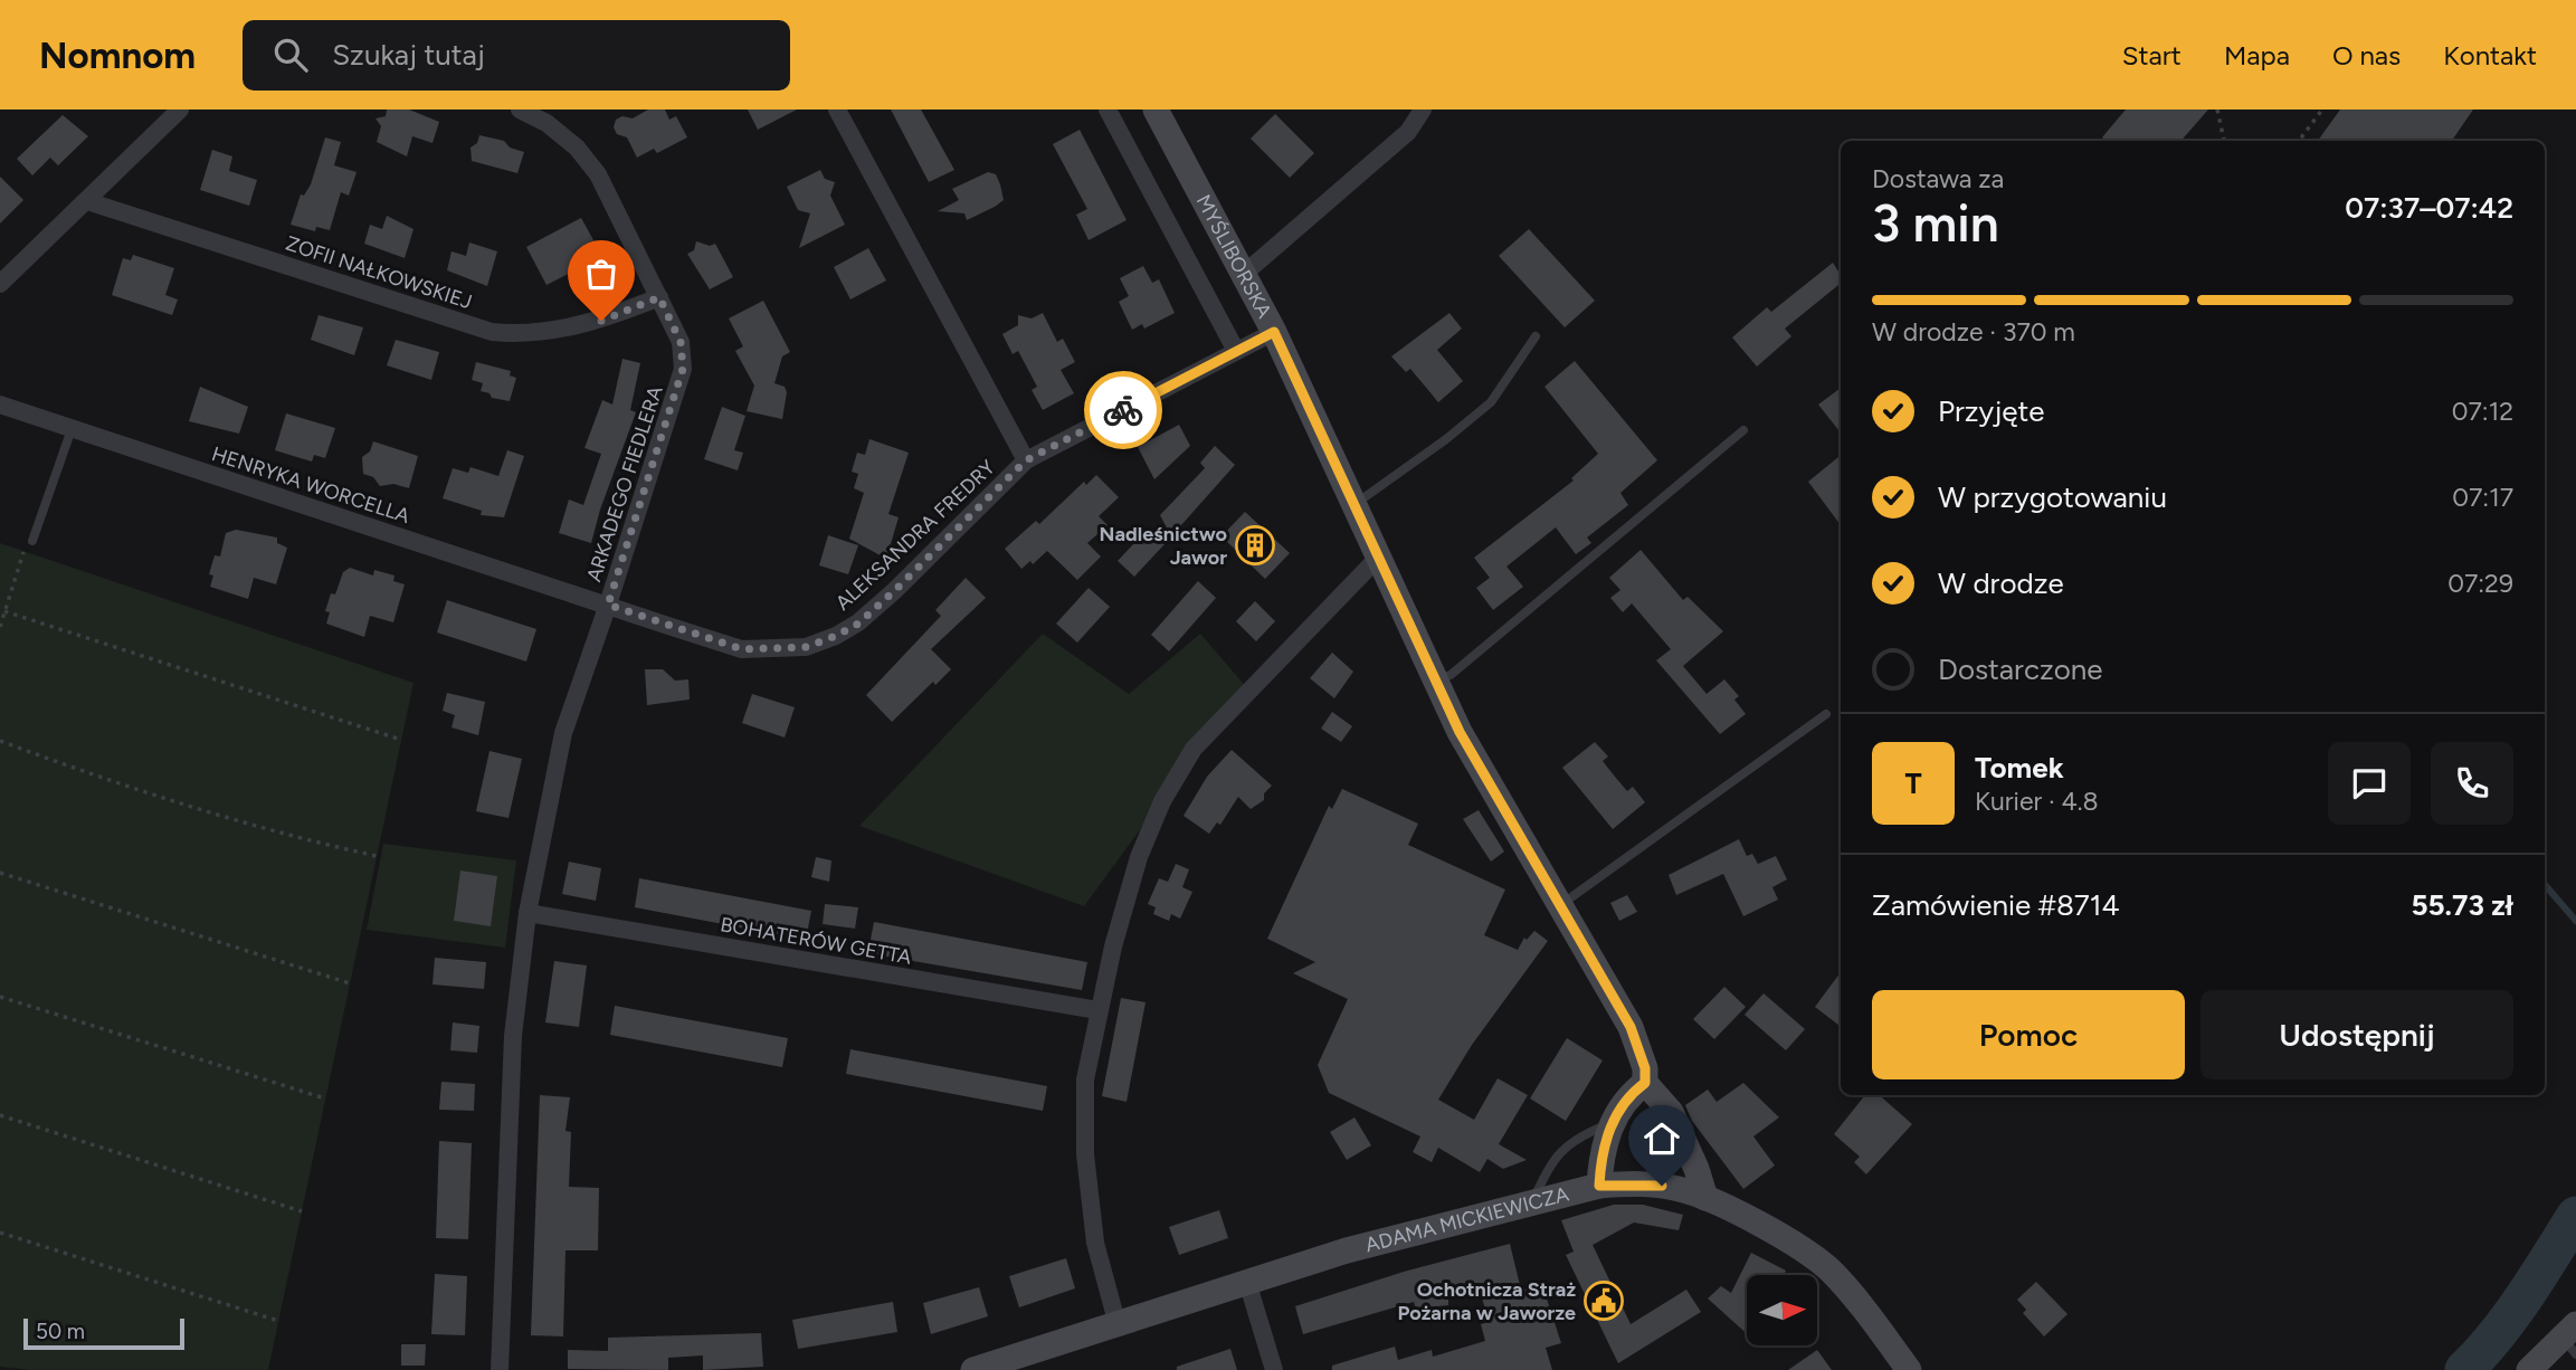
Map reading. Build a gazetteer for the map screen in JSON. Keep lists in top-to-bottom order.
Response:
{
  "streets": {
    "street": [
      "MYŚLIBORSKA",
      "ZOFII NAŁKOWSKIEJ",
      "ARKADEGO FIEDLERA",
      "HENRYKA WORCELLA",
      "ALEKSANDRA FREDRY",
      "BOHATERÓW GETTA",
      "ADAMA MICKIEWICZA"
    ]
  },
  "crossings": [
    ["MYŚLIBORSKA", "ALEKSANDRA FREDRY"],
    ["MYŚLIBORSKA", "ADAMA MICKIEWICZA"],
    ["ZOFII NAŁKOWSKIEJ", "ARKADEGO FIEDLERA"],
    ["ARKADEGO FIEDLERA", "HENRYKA WORCELLA"],
    ["ARKADEGO FIEDLERA", "ALEKSANDRA FREDRY"],
    ["ARKADEGO FIEDLERA", "BOHATERÓW GETTA"],
    ["HENRYKA WORCELLA", "ALEKSANDRA FREDRY"]
  ],
  "places": {
    "building": ["Nadleśnictwo Jawor"],
    "public building": ["Ochotnicza Straż Pożarna w Jaworze"]
  },
  "scale_bar": "50 m",
  "north": "right",
  "page": {
    "header": "Nomnom",
    "search": "Szukaj tutaj",
    "nav": [
      "Start",
      "Mapa",
      "O nas",
      "Kontakt"
    ],
    "heading": ["3 min", "Dostawa za", "07:37–07:42"],
    "panel": [
      "Tomek",
      "Kurier · 4.8",
      "Zamówienie #8714",
      "55.73 zł"
    ],
    "bar": "W drodze · 370 m",
    "list": [
      ["Przyjęte", "07:12"],
      ["W przygotowaniu", "07:17"],
      ["W drodze", "07:29"],
      "Dostarczone"
    ],
    "round": "T",
    "buttons": ["Pomoc", "Udostępnij"],
    "scale": "50 m"
  }
}
